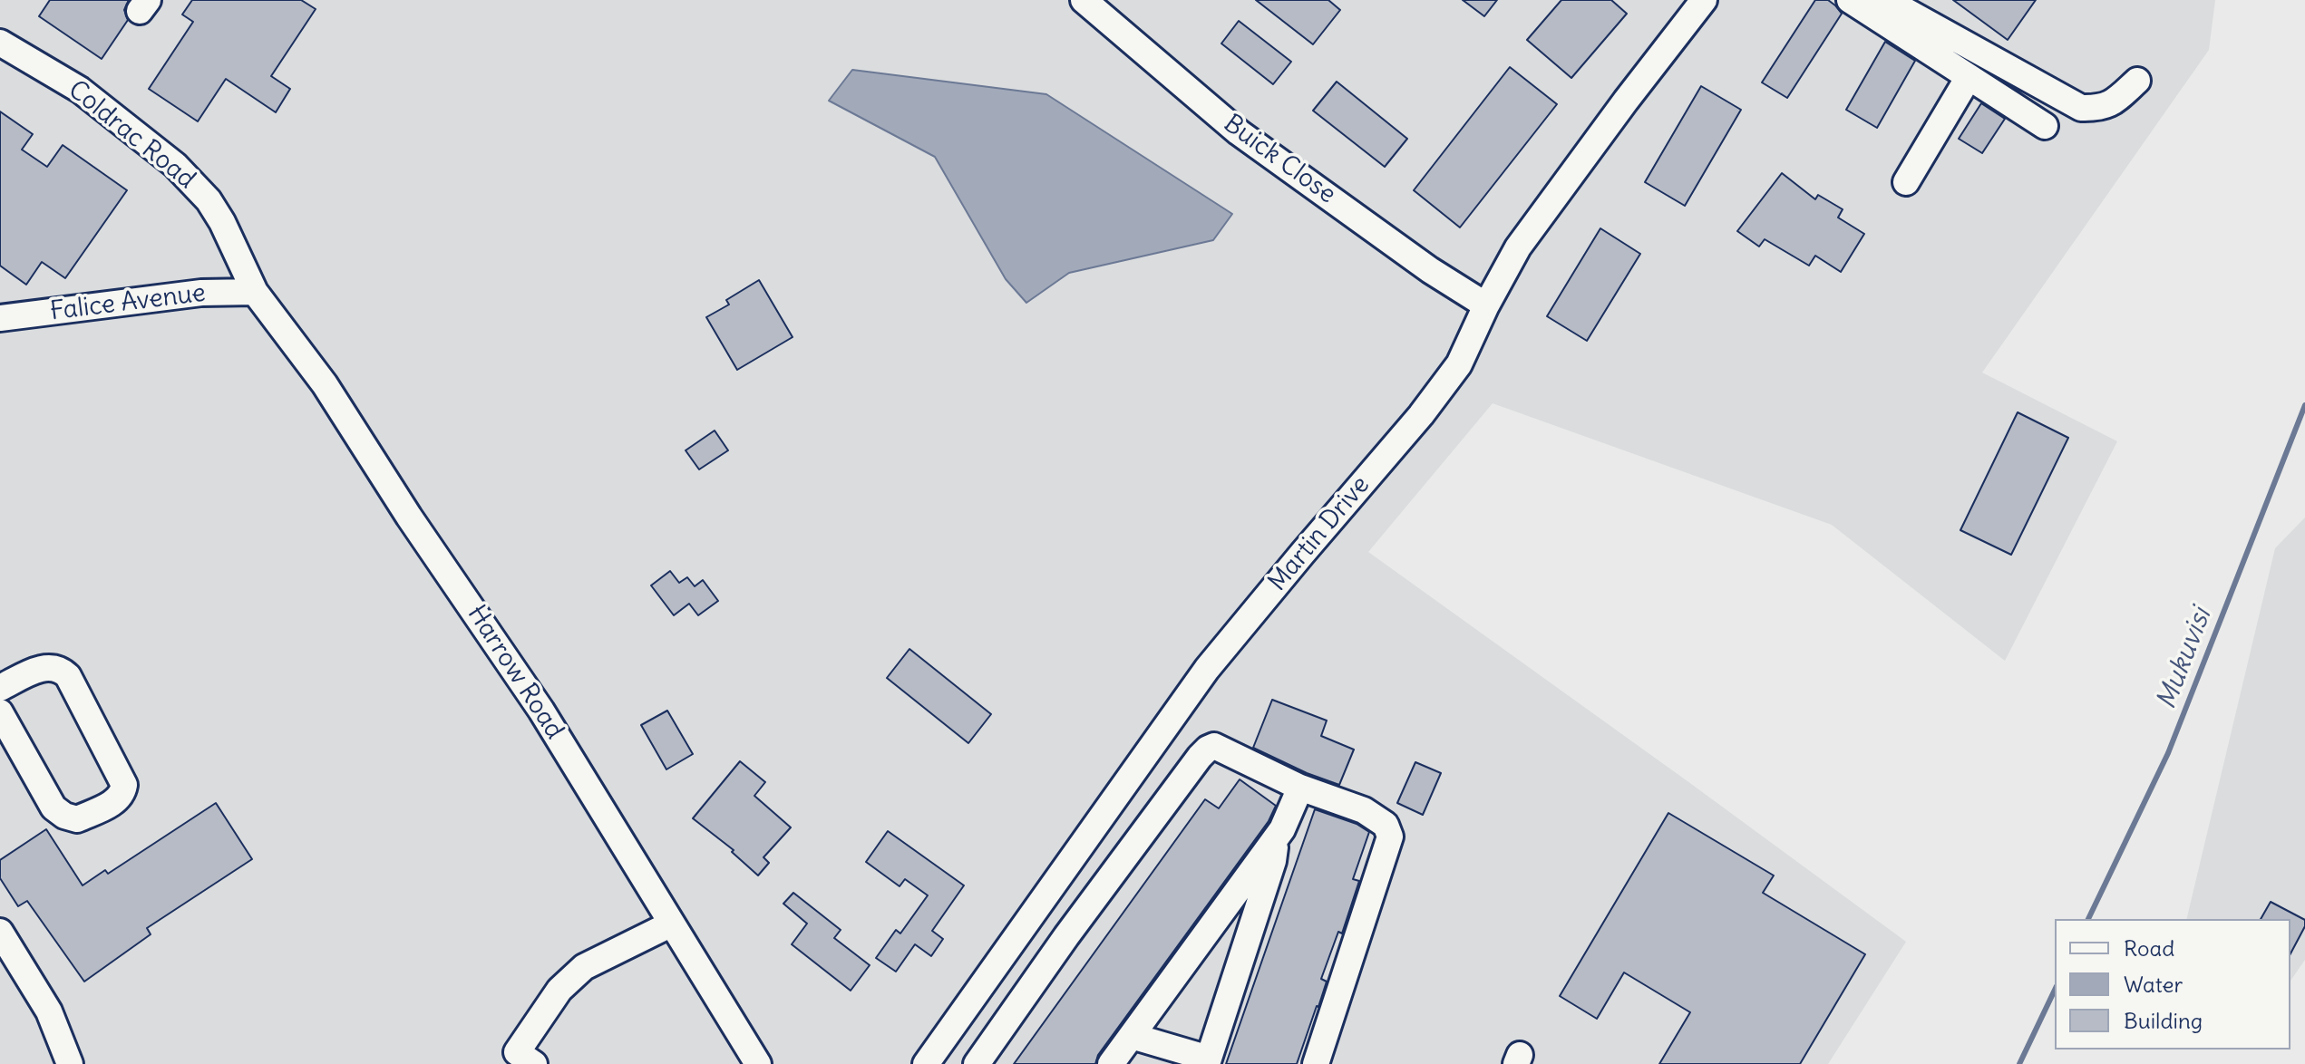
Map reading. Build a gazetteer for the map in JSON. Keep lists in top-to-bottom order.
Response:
{
  "streets": {
    "street": [
      "Coldrac Road",
      "Buick Close",
      "Falice Avenue",
      "Martin Drive",
      "Harrow Road"
    ]
  },
  "crossings": [
    ["Coldrac Road", "Falice Avenue"],
    ["Coldrac Road", "Harrow Road"],
    ["Buick Close", "Martin Drive"],
    ["Falice Avenue", "Harrow Road"]
  ],
  "water": ["Mukuvisi"],
  "legend": ["Road", "Water", "Building"]
}
